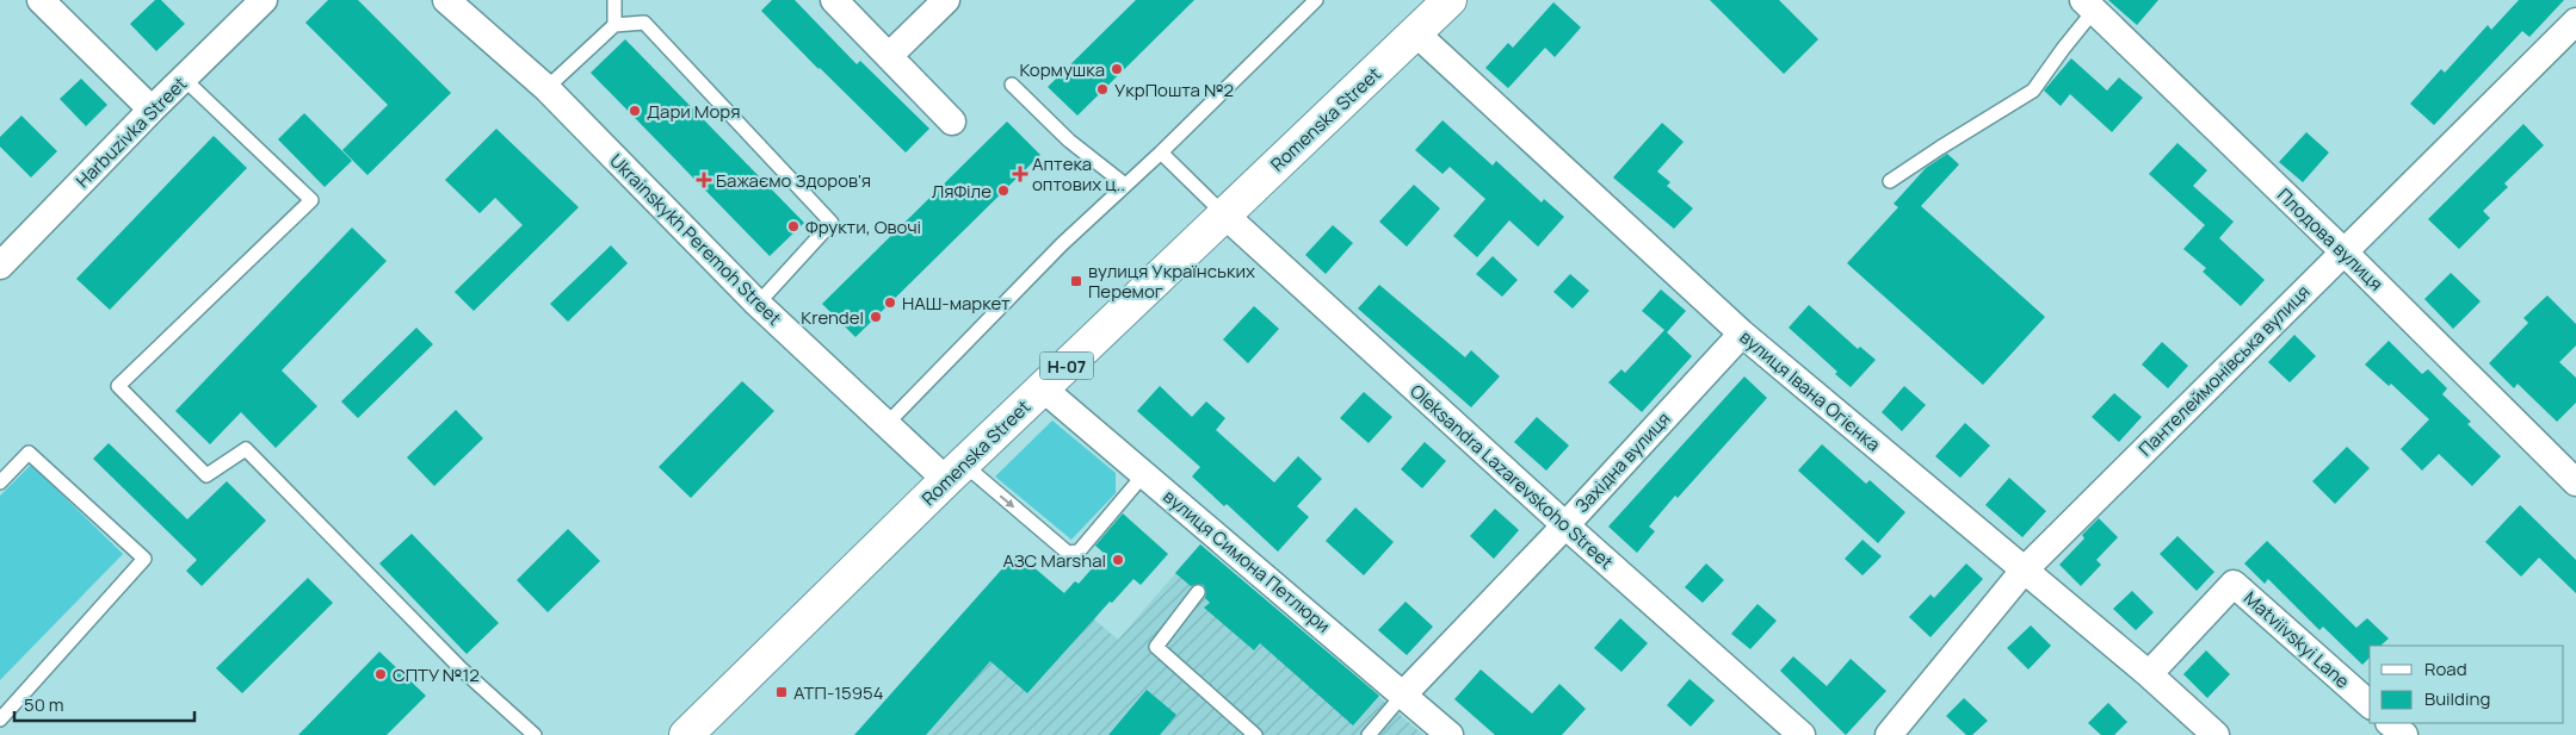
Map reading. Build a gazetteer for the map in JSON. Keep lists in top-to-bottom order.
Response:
{
  "streets": {
    "main road": ["Romenska Street", "Н-07"],
    "street": [
      "Harbuzivka Street",
      "Ukrainskykh Peremoh Street",
      "Плодова вулиця",
      "Пантелеймонівська вулиця",
      "вулиця Івана Огієнка",
      "Західна вулиця",
      "Oleksandra Lazarevskoho Street",
      "вулиця Симона Петлюри",
      "Matviivskyi Lane"
    ]
  },
  "crossings": [
    ["Romenska Street", "Ukrainskykh Peremoh Street"],
    ["Romenska Street", "вулиця Івана Огієнка"],
    ["Romenska Street", "Oleksandra Lazarevskoho Street"],
    ["Romenska Street", "вулиця Симона Петлюри"],
    ["Плодова вулиця", "Пантелеймонівська вулиця"],
    ["Пантелеймонівська вулиця", "вулиця Івана Огієнка"],
    ["вулиця Івана Огієнка", "Західна вулиця"],
    ["вулиця Івана Огієнка", "Matviivskyi Lane"],
    ["Західна вулиця", "Oleksandra Lazarevskoho Street"],
    ["Західна вулиця", "вулиця Симона Петлюри"]
  ],
  "places": {
    "other": [
      "Кормушка",
      "УкрПошта №2",
      "Дари Моря",
      "ЛяФіле",
      "Фрукти, Овочі",
      "НАШ-маркет",
      "Krendel",
      "АЗС Marshal",
      "СПТУ №12"
    ],
    "health": ["Аптека оптових ц..", "Бажаємо Здоров'я"],
    "transit": ["вулиця Українських Перемог", "АТП-15954"]
  },
  "legend": ["Road", "Building"],
  "scale_bar": "50 m"
}
